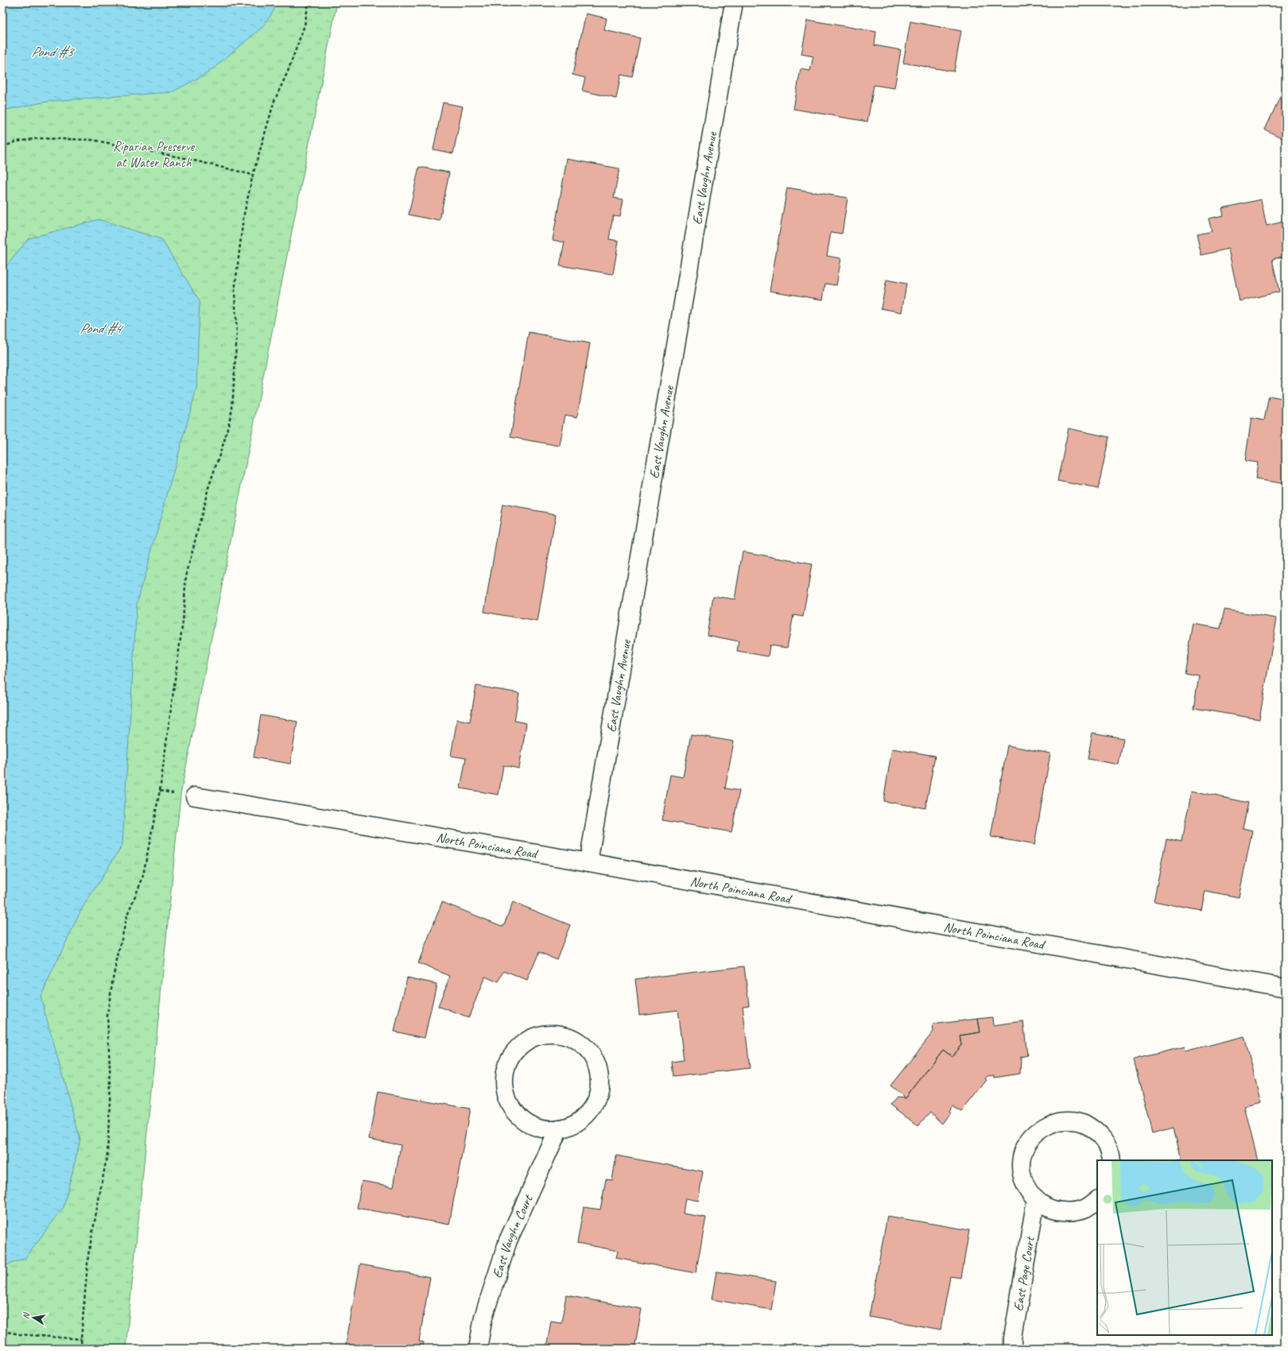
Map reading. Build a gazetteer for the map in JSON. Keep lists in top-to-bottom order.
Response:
{
  "streets": {
    "street": [
      "East Vaughn Avenue",
      "North Poinciana Road",
      "East Vaughn Court",
      "East Page Court"
    ]
  },
  "crossings": [
    ["East Vaughn Avenue", "North Poinciana Road"]
  ],
  "water": ["Pond #3", "Pond #4"],
  "parks": ["Riparian Preserve at Water Ranch"],
  "north": "left"
}
